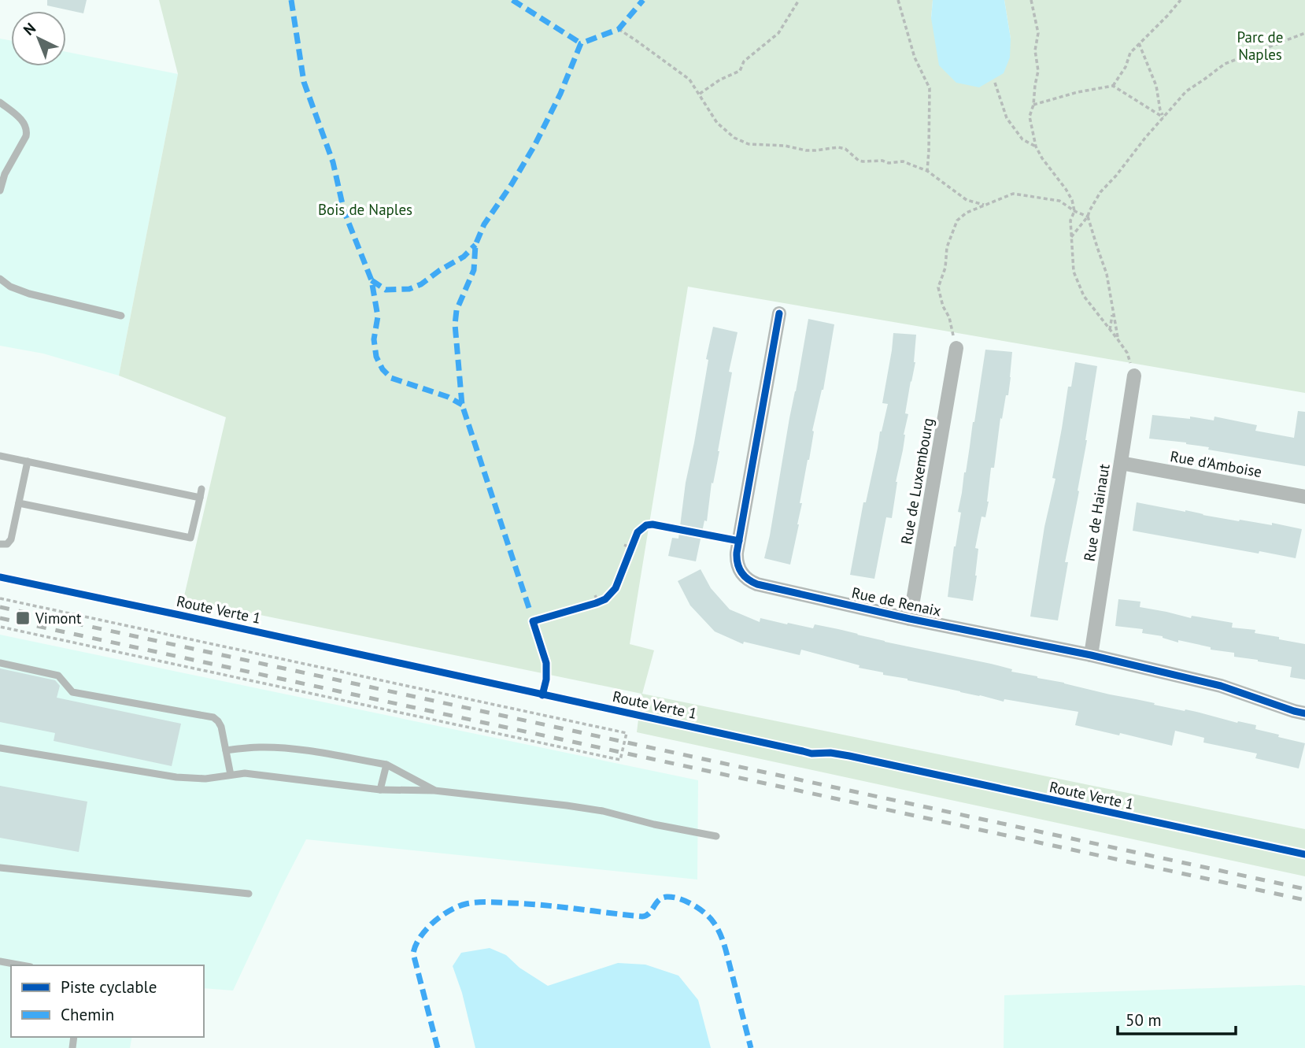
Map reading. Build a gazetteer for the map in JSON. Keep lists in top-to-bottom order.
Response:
{
  "streets": {
    "street": [
      "Rue d'Amboise",
      "Rue de Luxembourg",
      "Rue de Hainaut",
      "Rue de Renaix"
    ],
    "cycle path": ["Route Verte 1"]
  },
  "crossings": [
    ["Rue d'Amboise", "Rue de Hainaut"],
    ["Rue de Luxembourg", "Rue de Renaix"],
    ["Rue de Hainaut", "Rue de Renaix"]
  ],
  "parks": ["Parc de Naples", "Bois de Naples"],
  "places": {
    "transit": ["Vimont"]
  },
  "legend": ["Piste cyclable", "Chemin"],
  "scale_bar": "50 m",
  "north": "top left"
}
